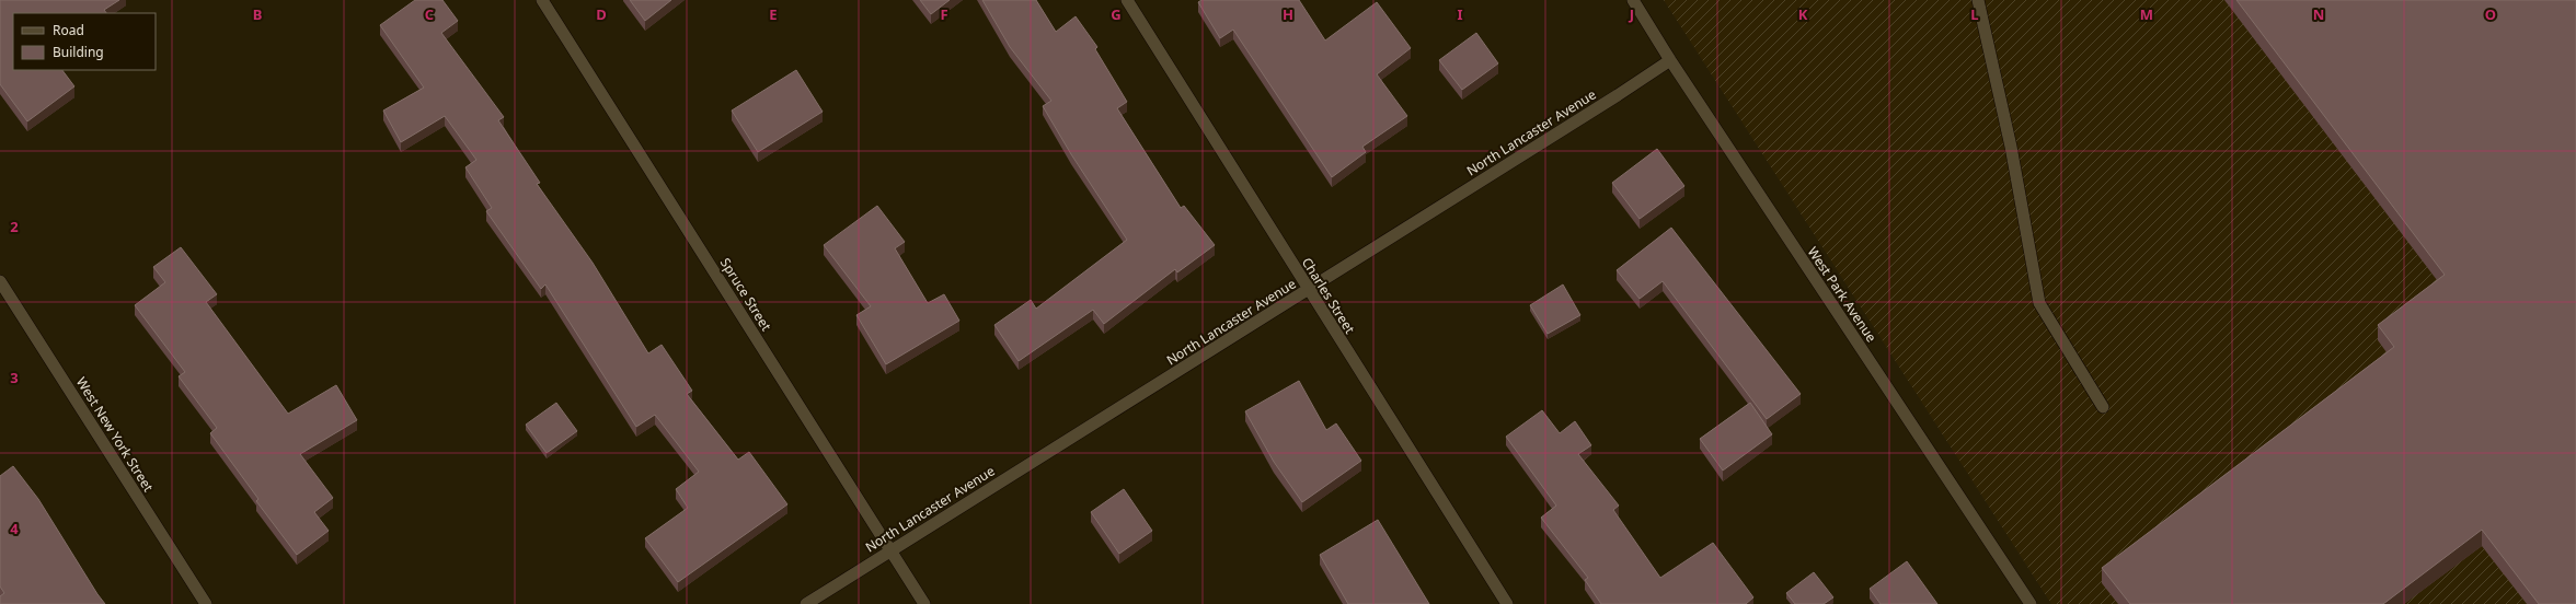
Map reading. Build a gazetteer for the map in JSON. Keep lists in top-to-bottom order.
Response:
{
  "streets": {
    "street": [
      "North Lancaster Avenue",
      "Spruce Street",
      "West Park Avenue",
      "Charles Street",
      "West New York Street"
    ]
  },
  "crossings": [
    ["North Lancaster Avenue", "Spruce Street"],
    ["North Lancaster Avenue", "West Park Avenue"],
    ["North Lancaster Avenue", "Charles Street"]
  ],
  "legend": ["Road", "Building"],
  "grid": {
    "columns": [
      "B",
      "C",
      "D",
      "E",
      "F",
      "G",
      "H",
      "I",
      "J",
      "K",
      "L",
      "M",
      "N",
      "O"
    ],
    "rows": ["2", "3", "4"]
  }
}
